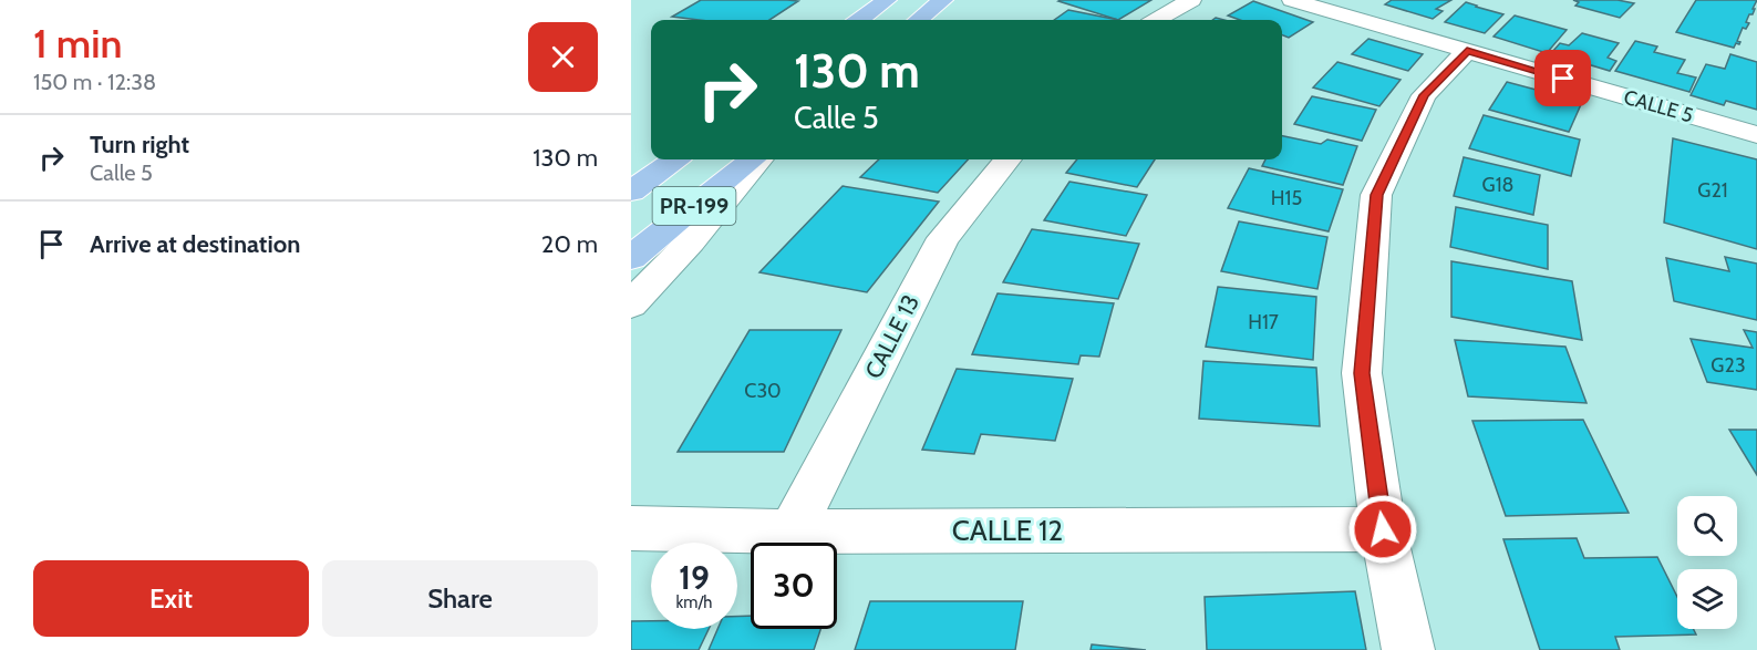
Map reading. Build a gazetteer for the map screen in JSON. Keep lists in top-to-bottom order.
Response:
{
  "streets": {
    "main road": ["PR-199"],
    "street": ["CALLE 5", "CALLE 13", "CALLE 12"]
  },
  "crossings": [
    ["CALLE 13", "CALLE 12"]
  ],
  "house_numbers": [
    "G18",
    "G21",
    "H15",
    "H17",
    "G23",
    "C30"
  ],
  "page": {
    "heading": ["1 min", "150 m · 12:38"],
    "turn": ["130 m", "Calle 5"],
    "list": [
      {
        "name": "Turn right",
        "note": "Calle 5",
        "value": "130 m"
      },
      {
        "name": "Arrive at destination",
        "value": "20 m"
      }
    ],
    "speed": "19 km/h",
    "limit": "30",
    "buttons": ["Exit", "Share"]
  }
}
